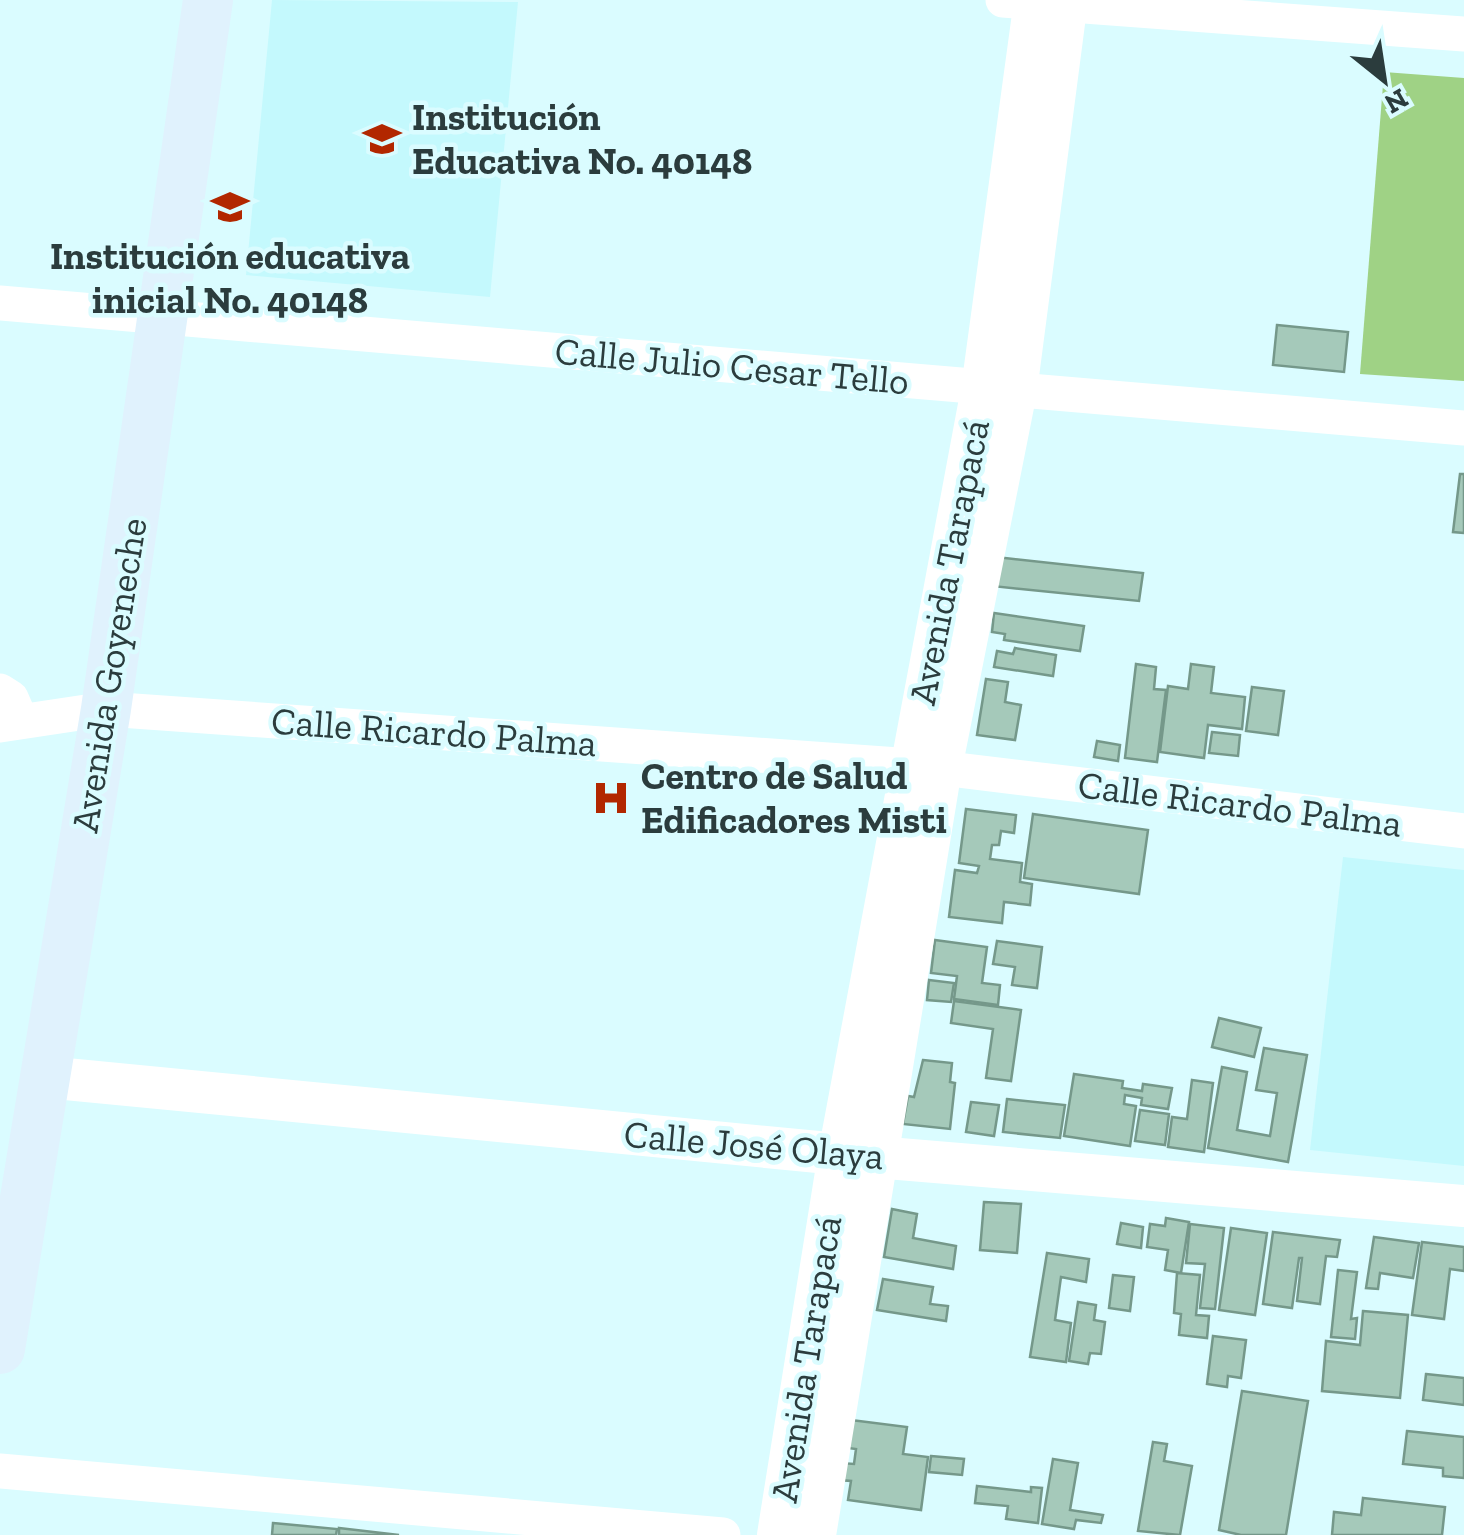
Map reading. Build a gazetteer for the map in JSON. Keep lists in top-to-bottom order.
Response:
{
  "streets": {
    "main road": ["Avenida Goyeneche"],
    "street": [
      "Calle Julio Cesar Tello",
      "Avenida Tarapacá",
      "Calle Ricardo Palma",
      "Calle José Olaya"
    ]
  },
  "crossings": [
    ["Calle Julio Cesar Tello", "Avenida Tarapacá"],
    ["Calle Julio Cesar Tello", "Avenida Goyeneche"],
    ["Avenida Tarapacá", "Calle Ricardo Palma"],
    ["Avenida Tarapacá", "Calle José Olaya"],
    ["Avenida Goyeneche", "Calle Ricardo Palma"],
    ["Avenida Goyeneche", "Calle José Olaya"]
  ],
  "places": {
    "school or university": ["Institución Educativa No. 40148", "Institución educativa inicial No. 40148"],
    "hospital": ["Centro de Salud Edificadores Misti"]
  },
  "north": "bottom right"
}
